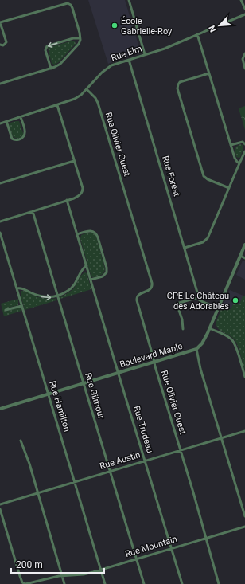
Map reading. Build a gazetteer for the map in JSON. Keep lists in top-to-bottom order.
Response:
{
  "streets": {
    "street": [
      "Rue Elm",
      "Rue Olivier Ouest",
      "Rue Forest",
      "Boulevard Maple",
      "Rue Gilmour",
      "Rue Hamilton",
      "Rue Trudeau",
      "Rue Austin",
      "Rue Mountain"
    ]
  },
  "crossings": [
    ["Rue Elm", "Rue Olivier Ouest"],
    ["Rue Elm", "Rue Forest"],
    ["Rue Olivier Ouest", "Boulevard Maple"],
    ["Rue Olivier Ouest", "Rue Austin"],
    ["Rue Olivier Ouest", "Rue Mountain"],
    ["Boulevard Maple", "Rue Gilmour"],
    ["Boulevard Maple", "Rue Hamilton"],
    ["Boulevard Maple", "Rue Trudeau"],
    ["Rue Gilmour", "Rue Austin"],
    ["Rue Gilmour", "Rue Mountain"],
    ["Rue Hamilton", "Rue Austin"],
    ["Rue Hamilton", "Rue Mountain"],
    ["Rue Trudeau", "Rue Austin"],
    ["Rue Trudeau", "Rue Mountain"]
  ],
  "places": ["École Gabrielle-Roy", "CPE Le Château des Adorables"],
  "scale_bar": "200 m",
  "north": "bottom left"
}
